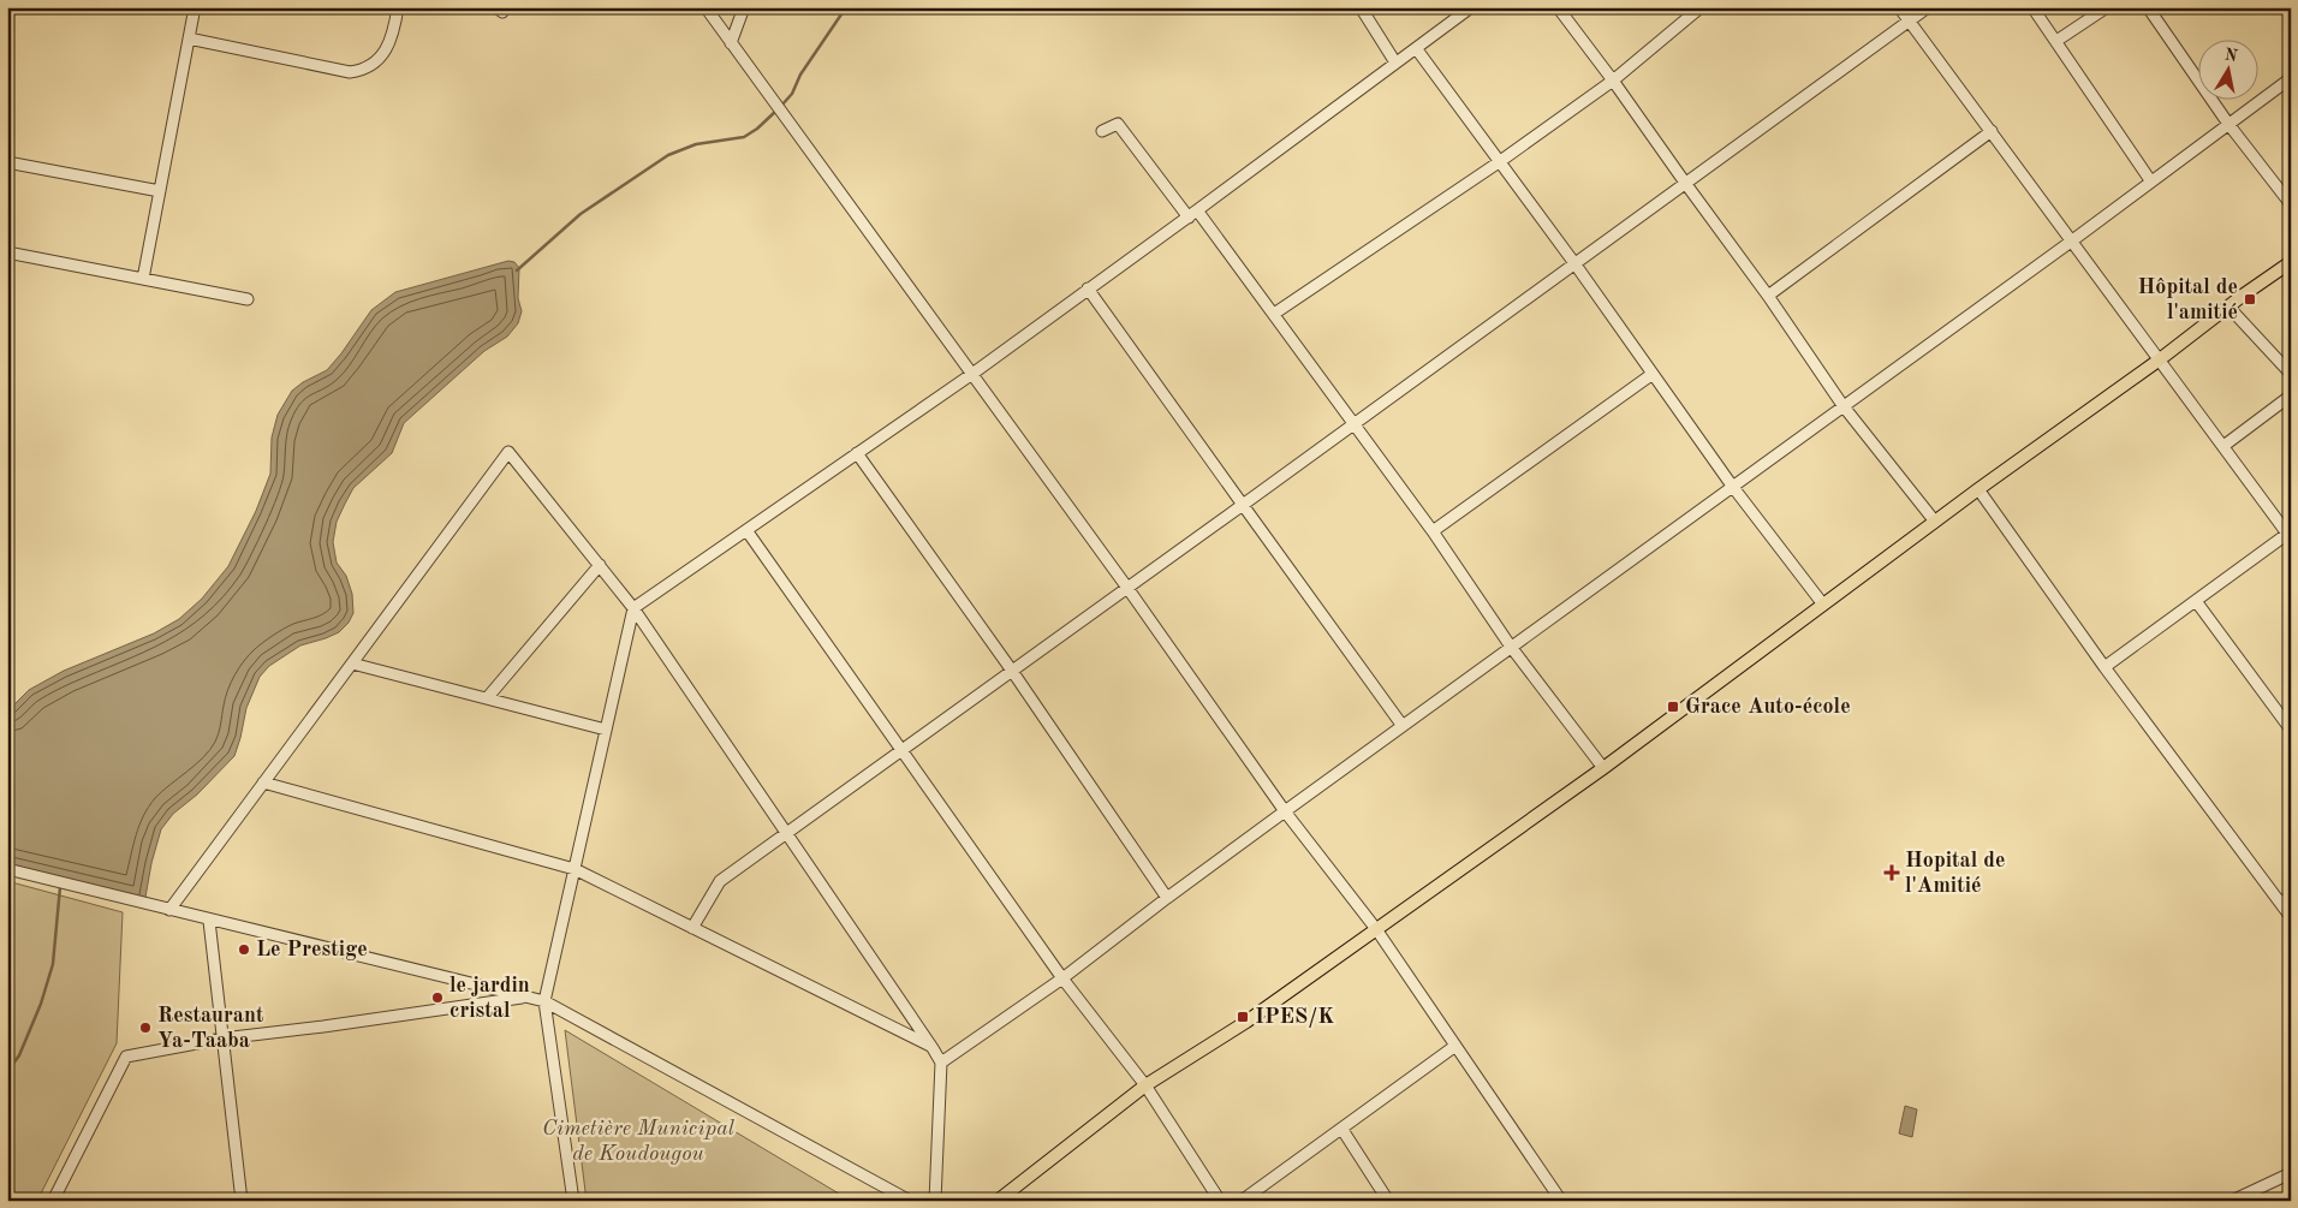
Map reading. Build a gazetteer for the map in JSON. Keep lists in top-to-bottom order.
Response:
{
  "parks": ["Cimetière Municipal de Koudougou"],
  "places": {
    "transit": ["Hôpital de l'amitié", "Grace Auto-école", "IPES/K"],
    "health": ["Hopital de l'Amitié"],
    "other": ["Le Prestige", "le jardin cristal", "Restaurant Ya-Taaba"]
  },
  "north": "top"
}
